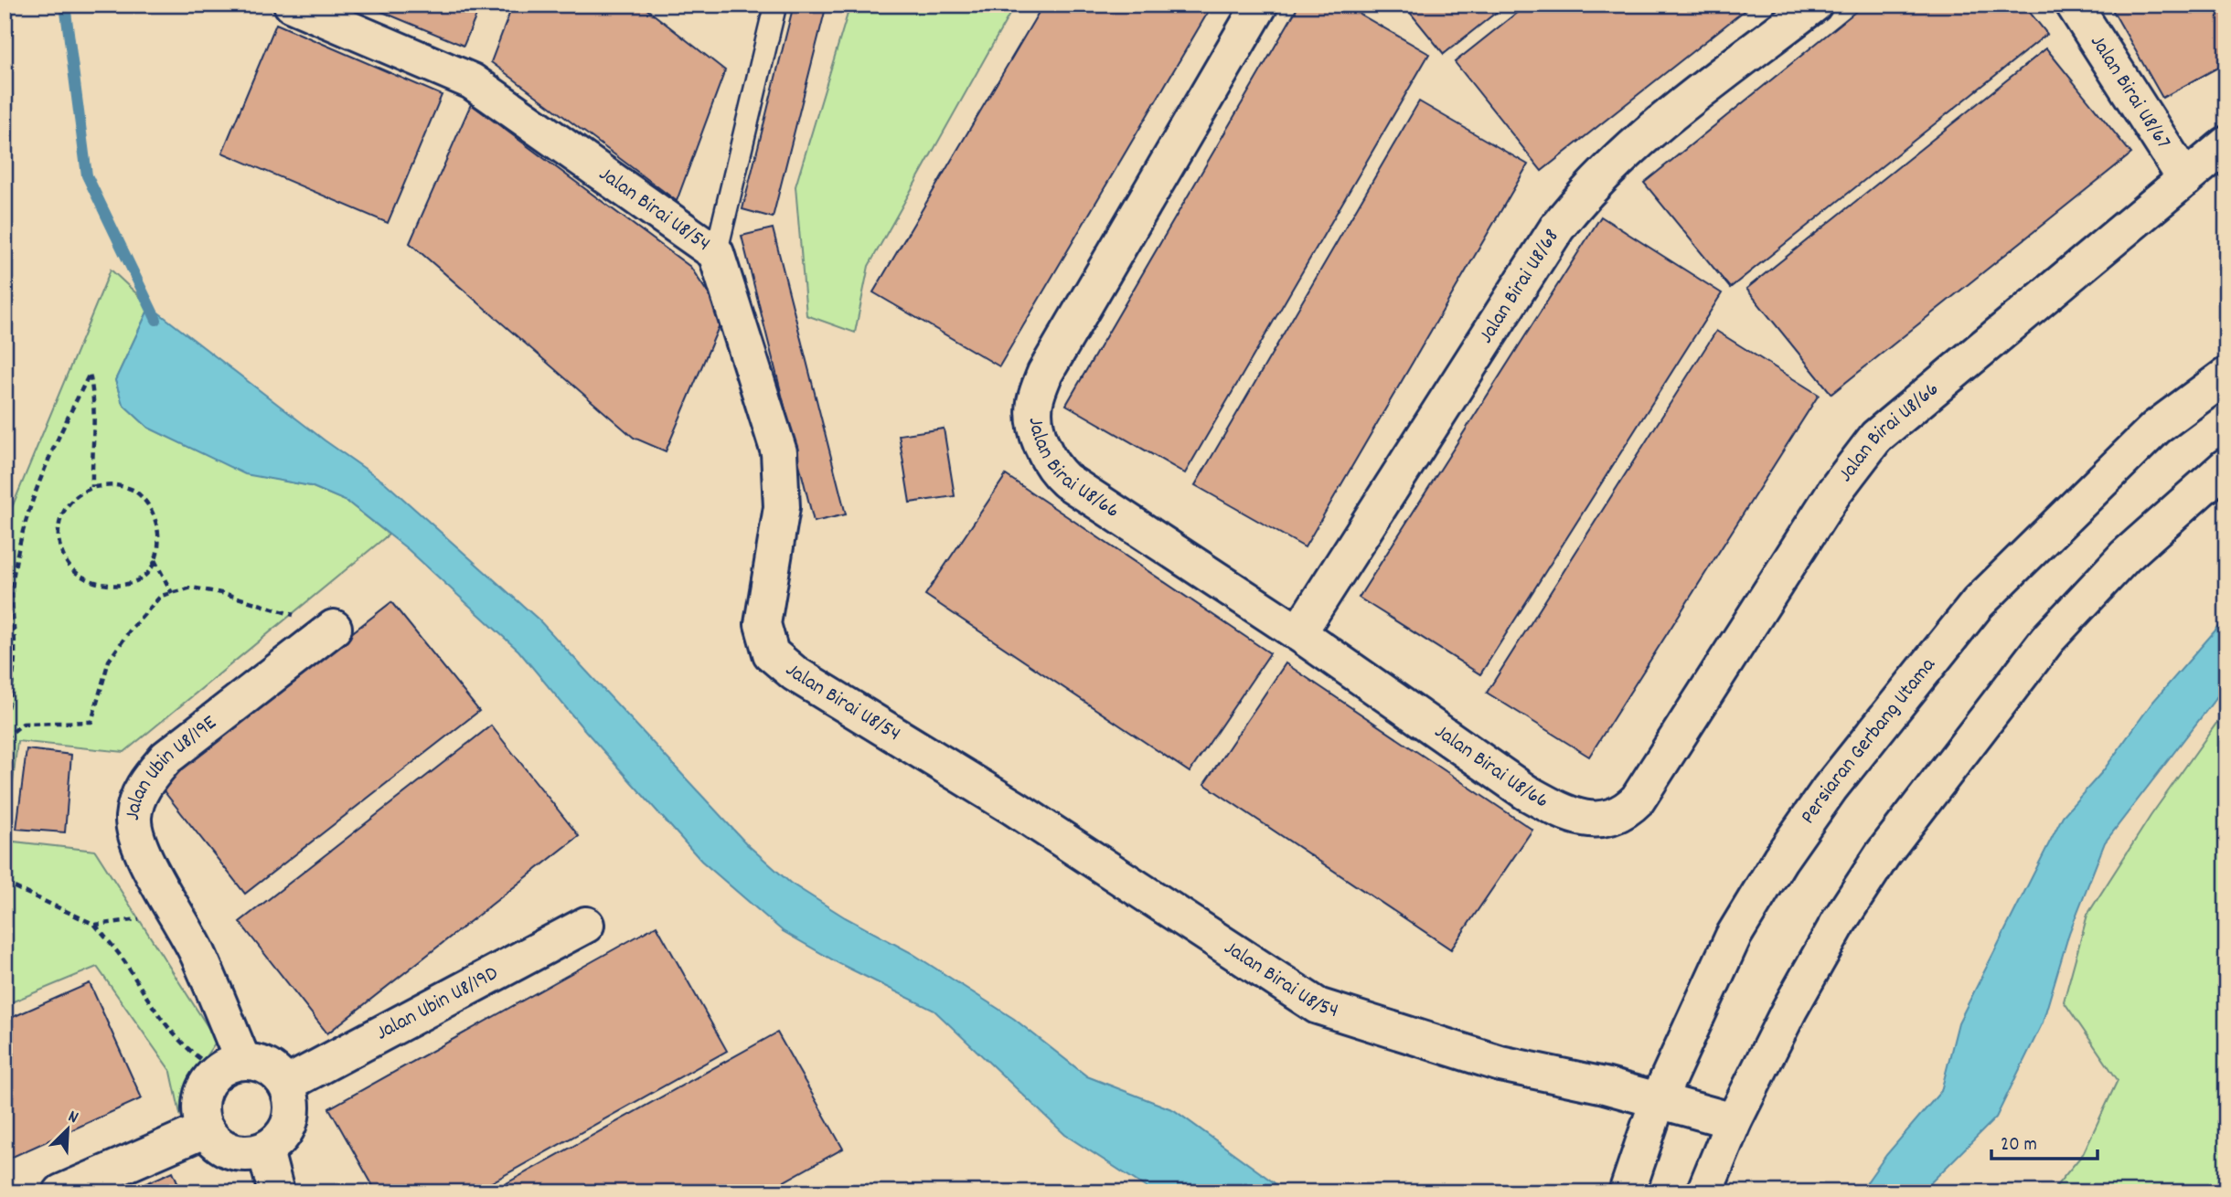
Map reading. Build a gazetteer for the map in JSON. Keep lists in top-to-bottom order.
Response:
{
  "streets": {
    "street": [
      "Jalan Birai U8/67",
      "Jalan Birai U8/54",
      "Jalan Birai U8/68",
      "Jalan Birai U8/66",
      "Persiaran Gerbang Utama",
      "Jalan Ubin U8/19E",
      "Jalan Ubin U8/19D"
    ]
  },
  "crossings": [
    ["Jalan Birai U8/67", "Jalan Birai U8/66"],
    ["Jalan Birai U8/54", "Persiaran Gerbang Utama"],
    ["Jalan Birai U8/68", "Jalan Birai U8/66"],
    ["Jalan Ubin U8/19E", "Jalan Ubin U8/19D"]
  ],
  "scale_bar": "20 m",
  "north": "top right"
}
